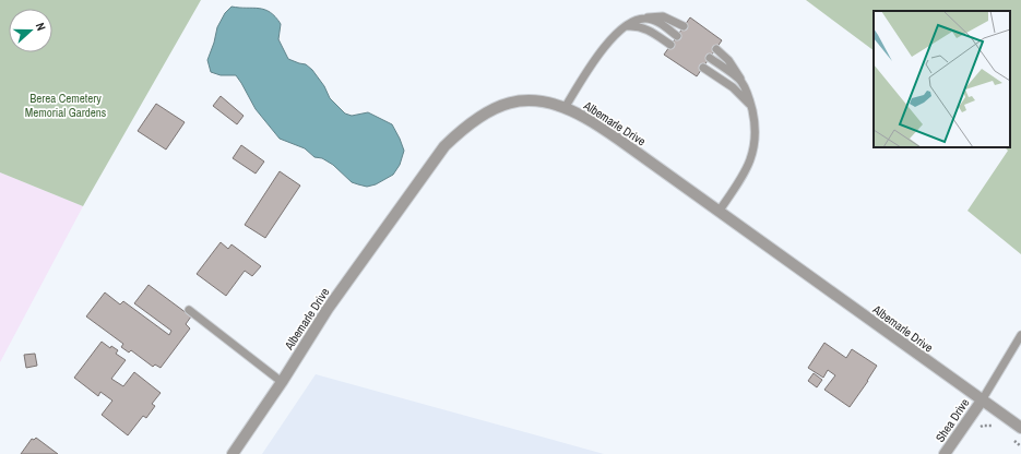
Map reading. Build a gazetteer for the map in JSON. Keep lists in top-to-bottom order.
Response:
{
  "streets": {
    "street": ["Albemarle Drive", "Shea Drive"]
  },
  "crossings": [
    ["Albemarle Drive", "Shea Drive"]
  ],
  "parks": ["Berea Cemetery Memorial Gardens"],
  "north": "right"
}
